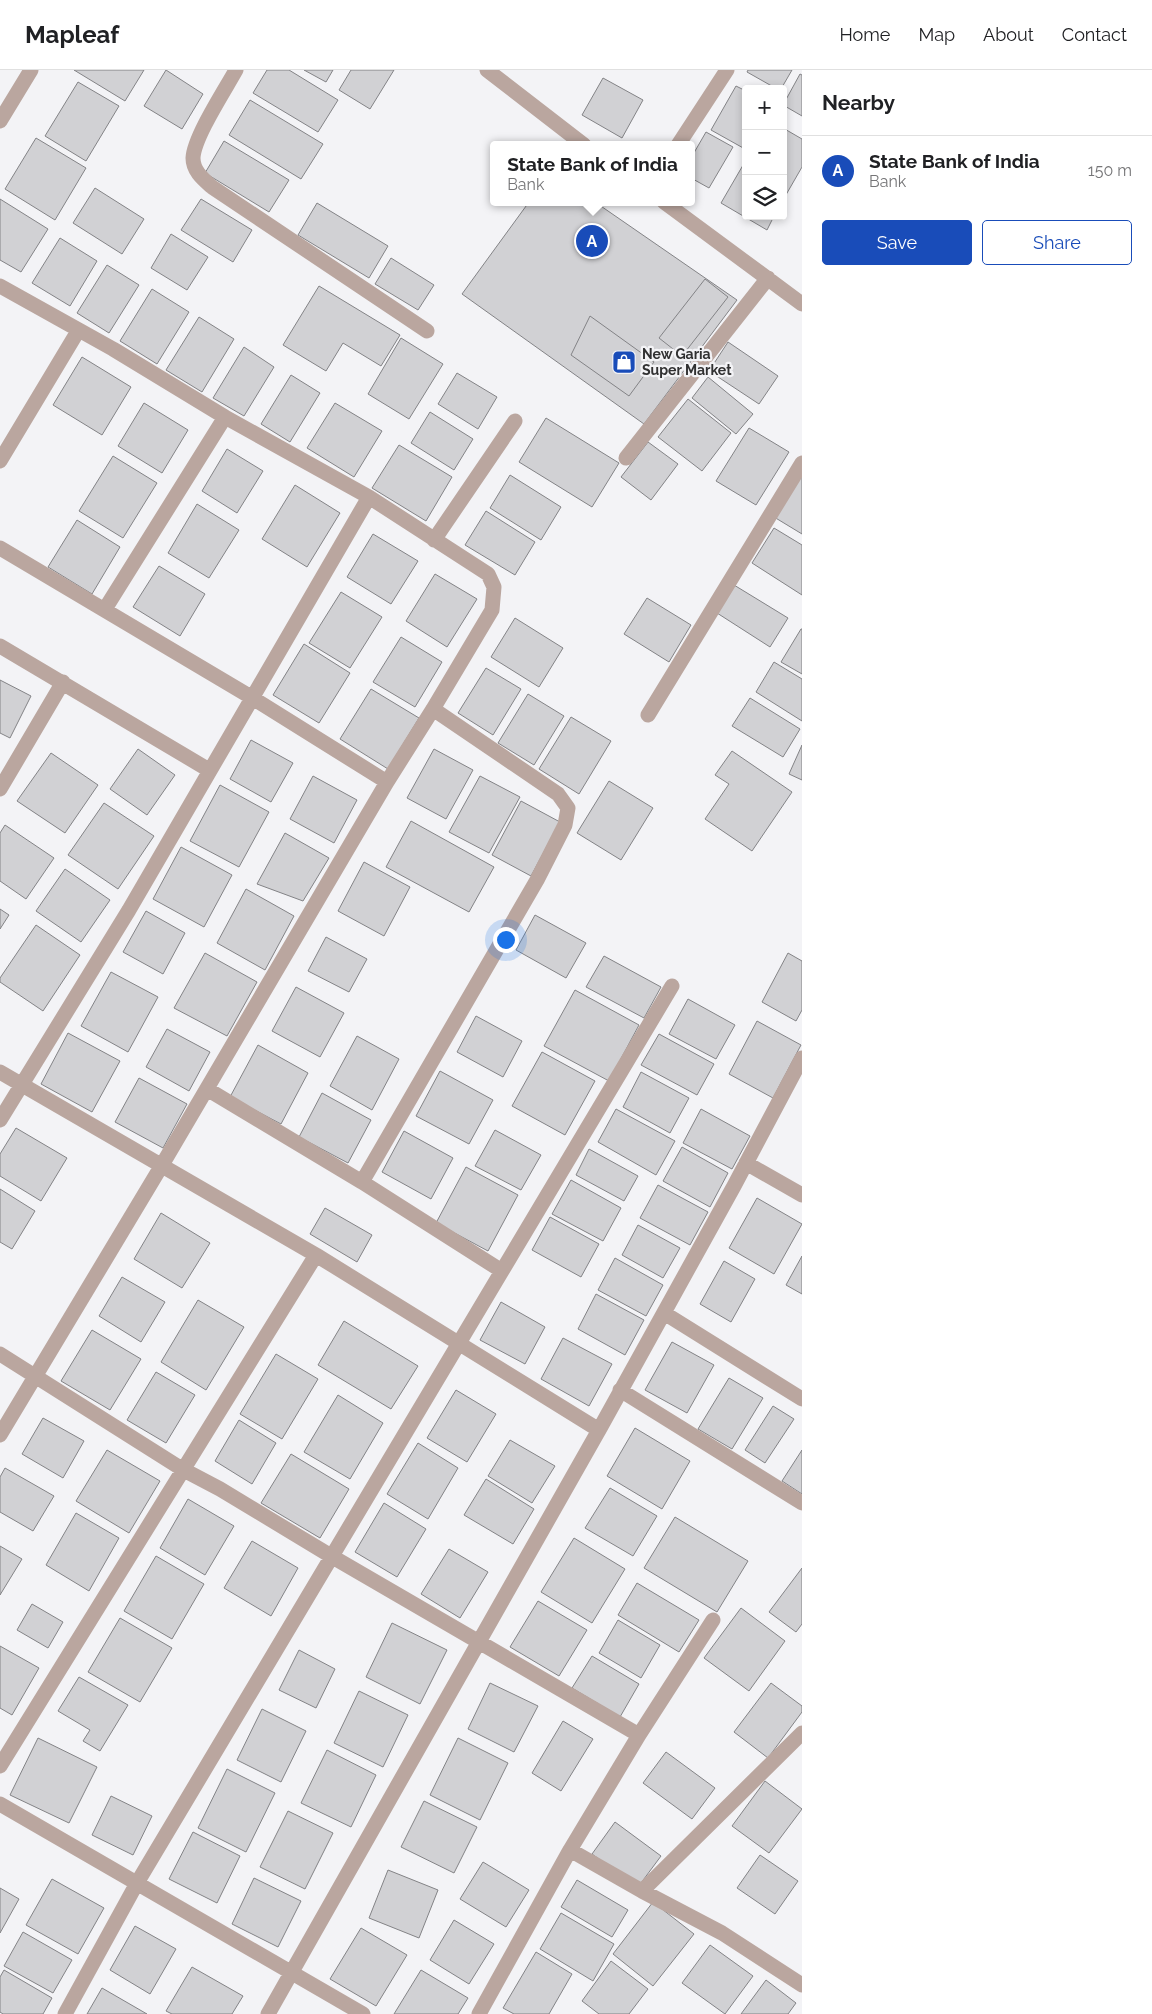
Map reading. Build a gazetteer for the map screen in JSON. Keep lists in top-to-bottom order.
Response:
{
  "places": {
    "shop": ["New Garia Super Market"]
  },
  "page": {
    "header": "Mapleaf",
    "nav": [
      "Home",
      "Map",
      "About",
      "Contact"
    ],
    "heading": "Nearby",
    "map_buttons": ["+", "−"],
    "list": [
      {
        "mark": "A",
        "name": "State Bank of India",
        "note": "Bank",
        "value": "150 m"
      }
    ],
    "popup": ["State Bank of India", "Bank"],
    "buttons": ["Save", "Share"],
    "pins": "A"
  }
}
